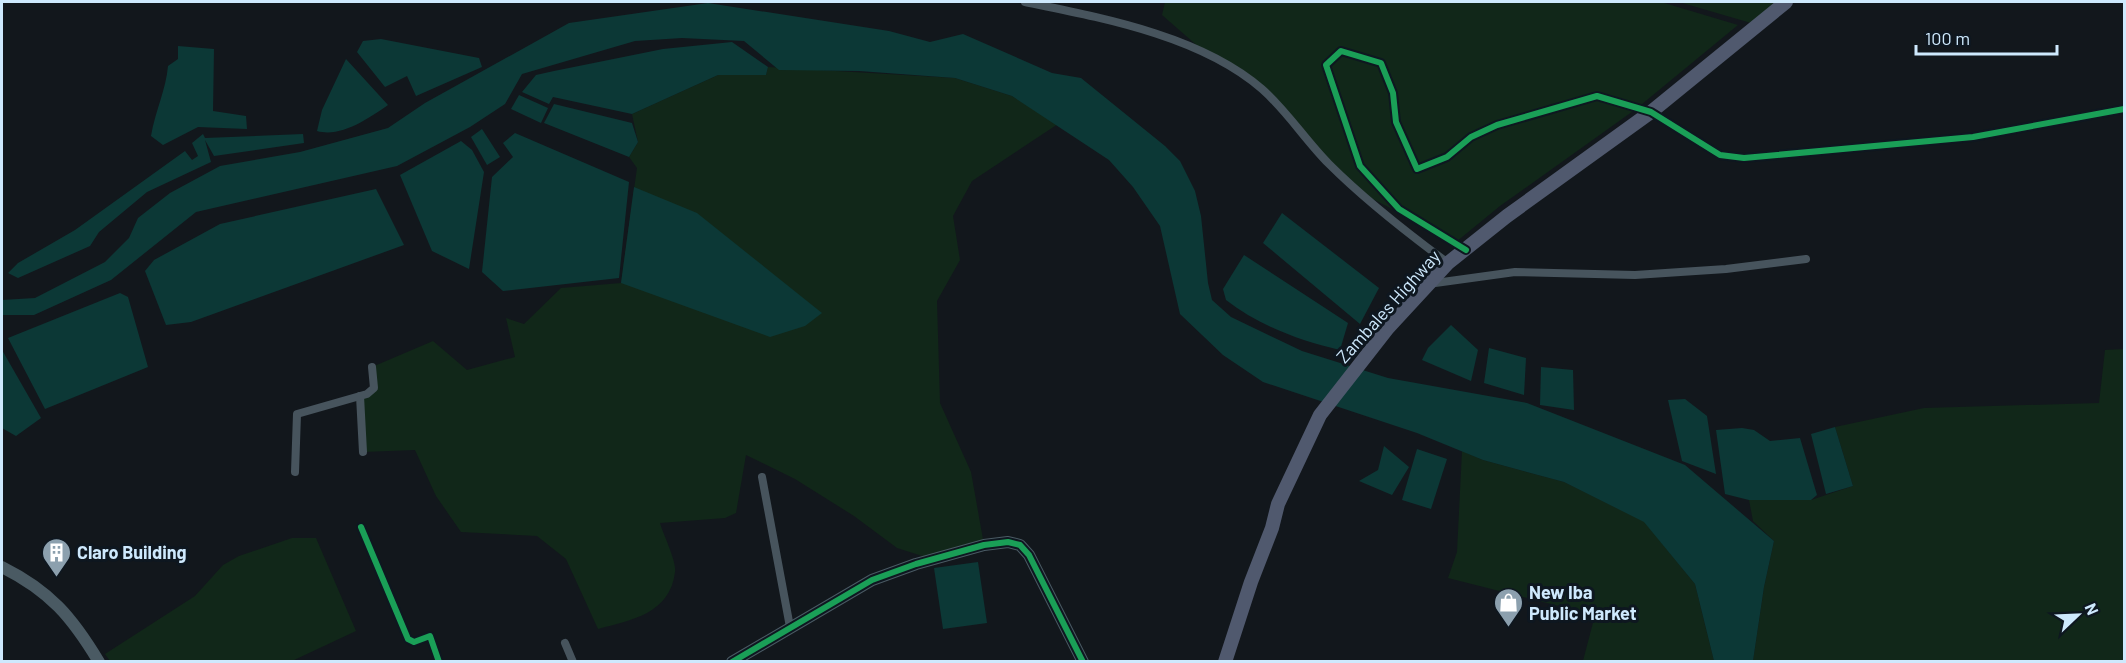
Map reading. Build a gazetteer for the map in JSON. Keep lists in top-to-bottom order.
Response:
{
  "streets": {
    "main road": ["Zambales Highway"]
  },
  "places": {
    "building": ["Claro Building"],
    "shop": ["New Iba Public Market"]
  },
  "scale_bar": "100 m",
  "north": "top right"
}
